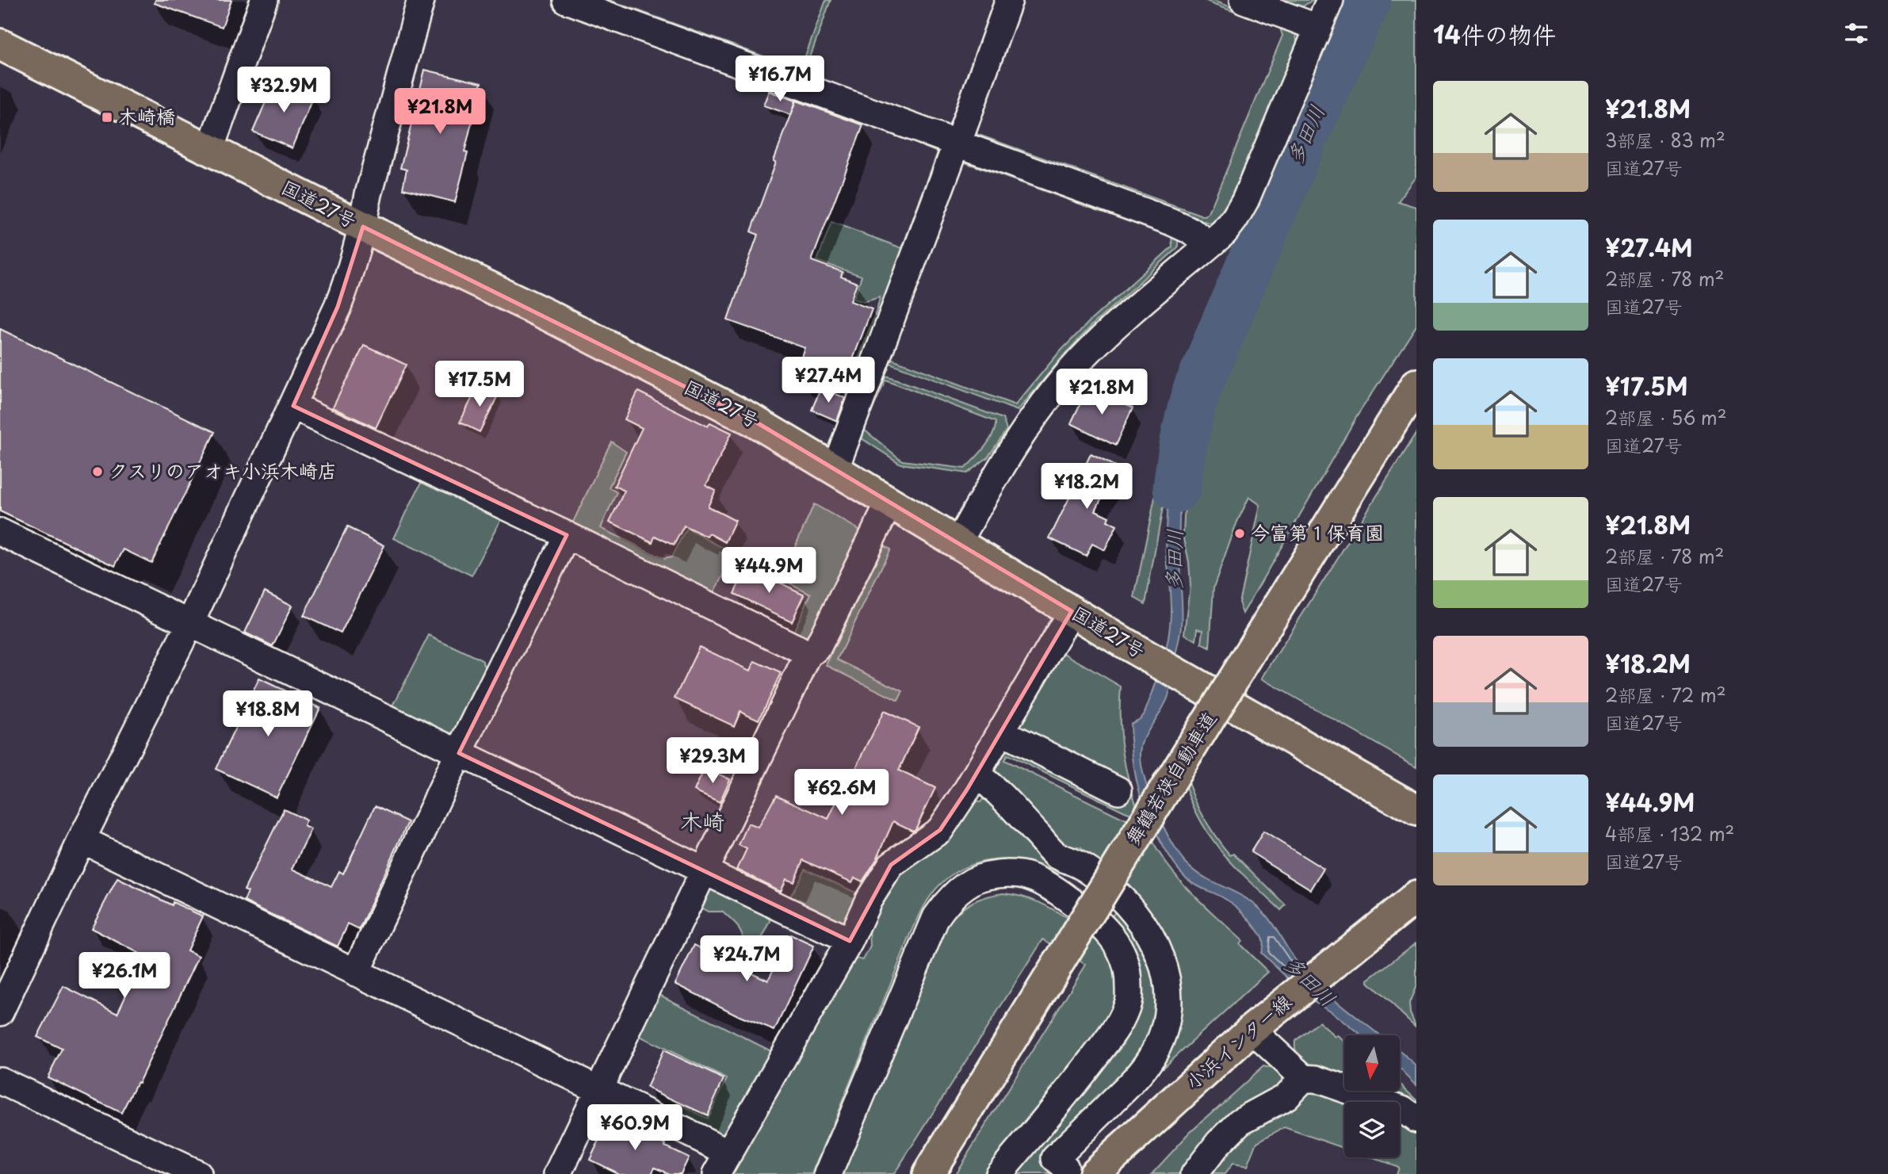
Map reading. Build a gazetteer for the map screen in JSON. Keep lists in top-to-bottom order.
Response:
{
  "streets": {
    "main road": ["国道27号", "舞鶴若狭自動車道", "小浜インター線"]
  },
  "districts": ["木崎"],
  "water": ["多田川"],
  "places": {
    "transit": ["木崎橋"],
    "other": ["クスリのアオキ小浜木崎店", "今富第１保育園"]
  },
  "north": "bottom",
  "page": {
    "heading": "14件の物件",
    "price": [
      "¥16.7M",
      "¥32.9M",
      "¥21.8M",
      "¥27.4M",
      "¥17.5M",
      "¥21.8M",
      "¥18.2M",
      "¥44.9M",
      "¥18.8M",
      "¥29.3M",
      "¥62.6M",
      "¥24.7M",
      "¥26.1M",
      "¥60.9M"
    ],
    "list": [
      {
        "name": "¥21.8M",
        "note": "3部屋 · 83 m² · 国道27号"
      },
      {
        "name": "¥27.4M",
        "note": "2部屋 · 78 m² · 国道27号"
      },
      {
        "name": "¥17.5M",
        "note": "2部屋 · 56 m² · 国道27号"
      },
      {
        "name": "¥21.8M",
        "note": "2部屋 · 78 m² · 国道27号"
      },
      {
        "name": "¥18.2M",
        "note": "2部屋 · 72 m² · 国道27号"
      },
      {
        "name": "¥44.9M",
        "note": "4部屋 · 132 m² · 国道27号"
      }
    ]
  }
}
